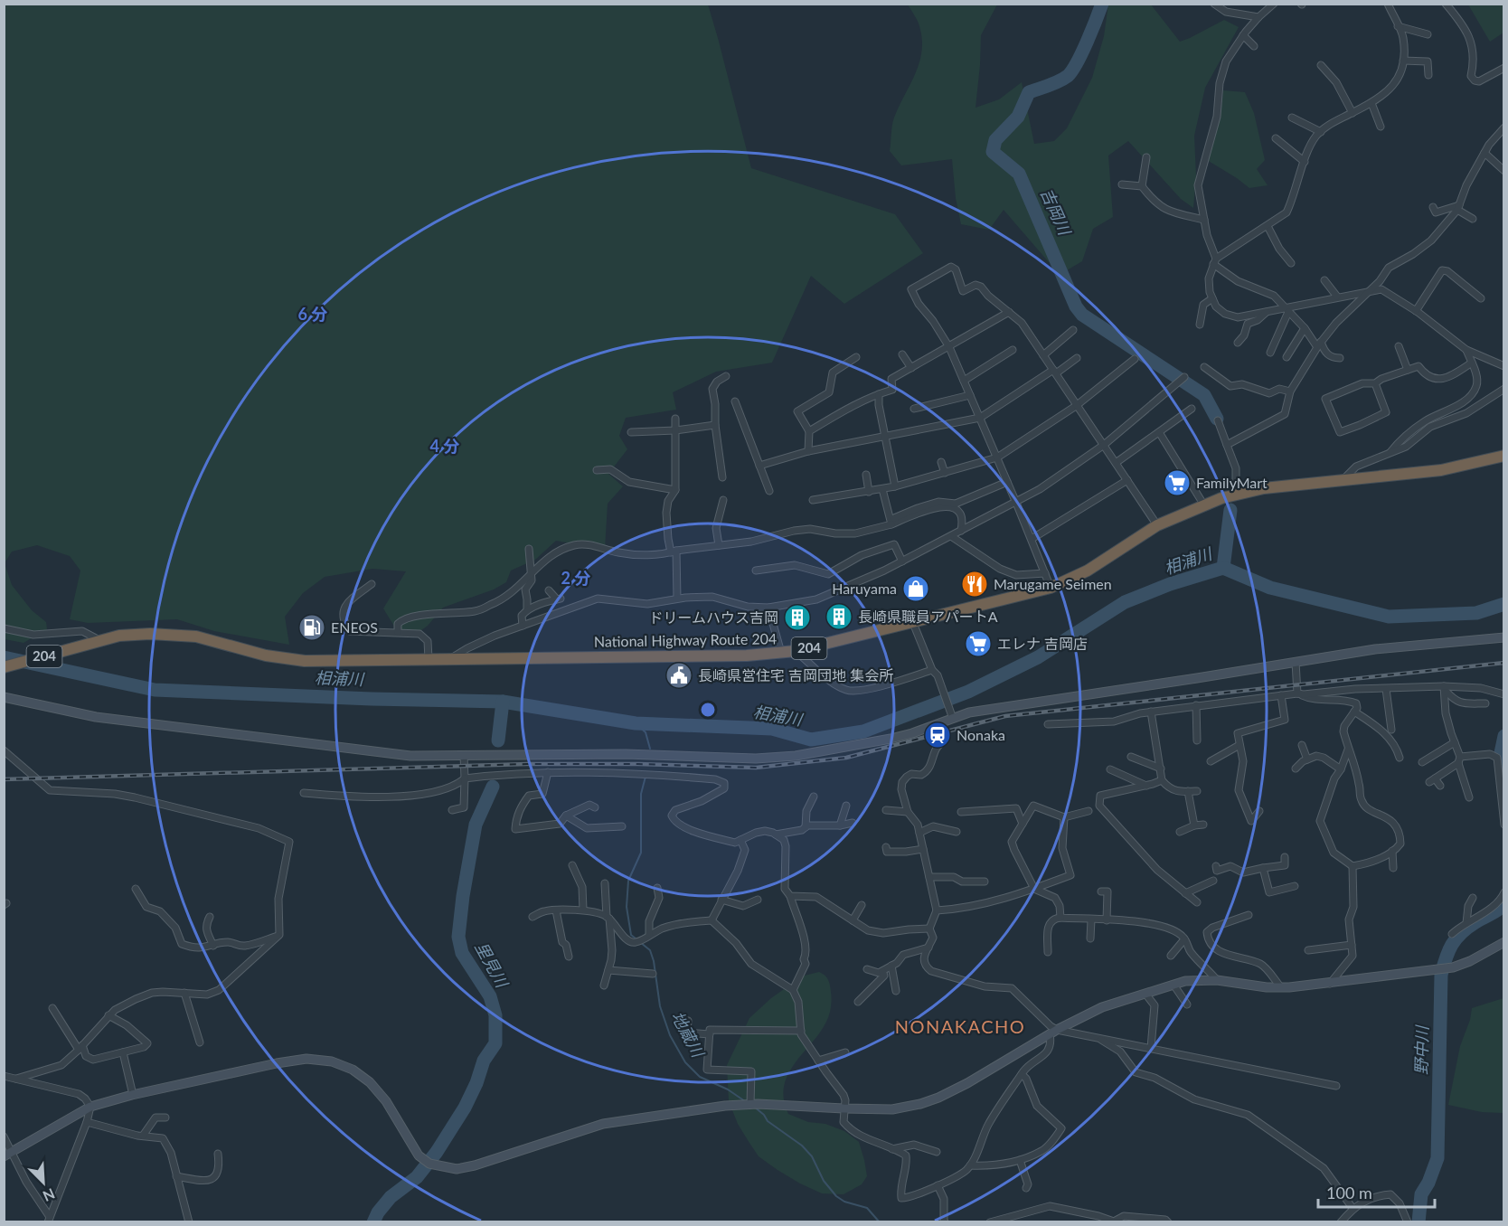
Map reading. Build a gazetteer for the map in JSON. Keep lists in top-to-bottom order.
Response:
{
  "streets": {
    "highway": ["National Highway Route 204", "204"]
  },
  "districts": ["NONAKACHO"],
  "water": [
    "吉岡川",
    "相浦川",
    "里見川",
    "地蔵川",
    "野中川"
  ],
  "places": {
    "supermarket": ["FamilyMart", "エレナ 吉岡店"],
    "restaurant": ["Marugame Seimen"],
    "shop": ["Haruyama"],
    "building": ["長崎県職員アパートA", "ドリームハウス吉岡"],
    "fuel station": ["ENEOS"],
    "public building": ["長崎県営住宅 吉岡団地 集会所"],
    "station": ["Nonaka"]
  },
  "scale_bar": "100 m",
  "north": "bottom right",
  "rings": ["6 分", "4 分", "2 分"]
}
